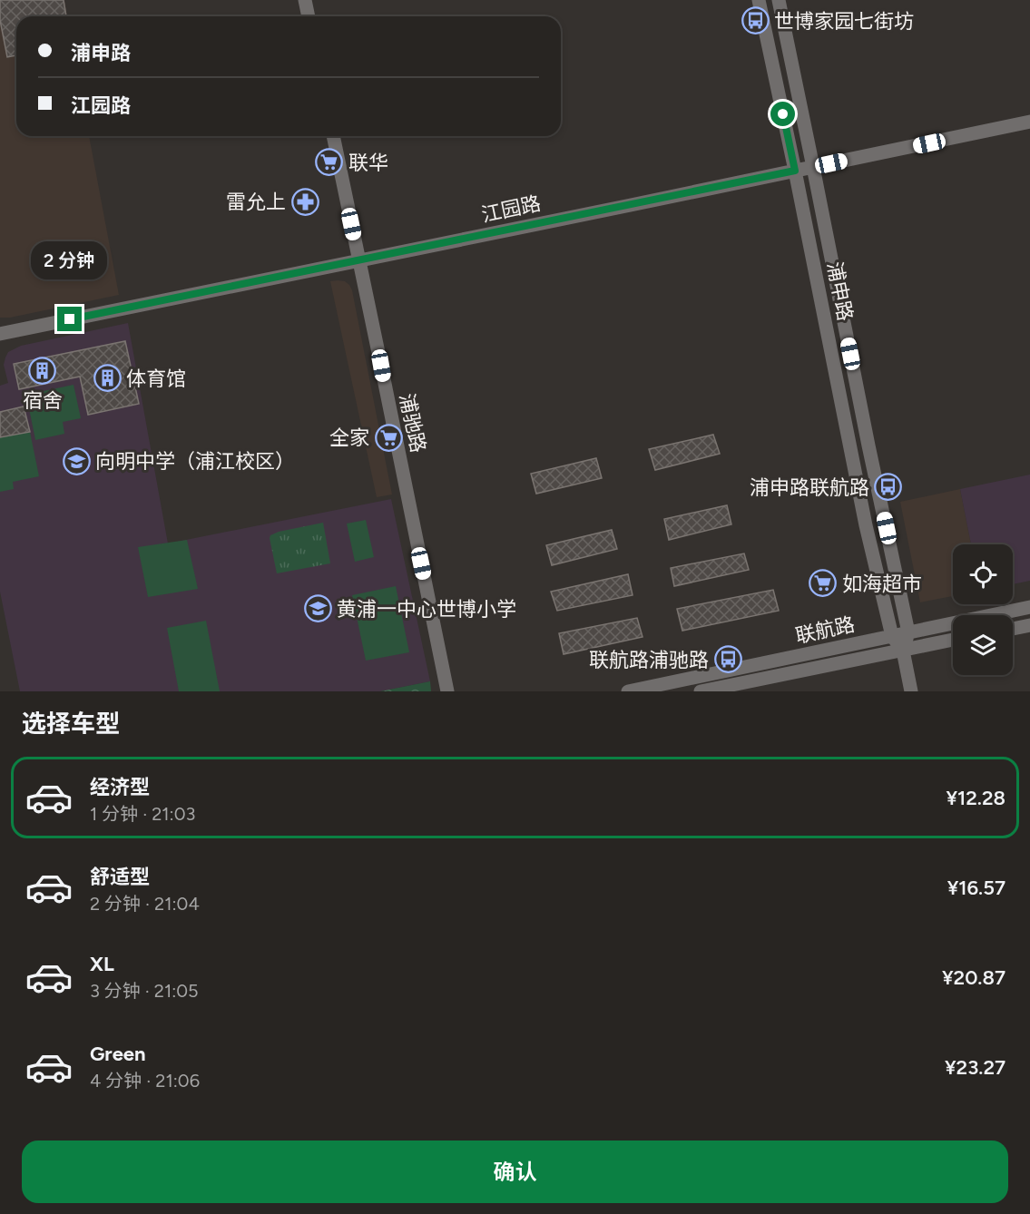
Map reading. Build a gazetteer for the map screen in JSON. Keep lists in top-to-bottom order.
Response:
{
  "streets": {
    "street": [
      "江园路",
      "浦申路",
      "浦驰路",
      "联航路"
    ]
  },
  "crossings": [
    ["江园路", "浦申路"],
    ["江园路", "浦驰路"],
    ["浦申路", "联航路"]
  ],
  "places": {
    "bus stop": ["世博家园七街坊", "浦申路联航路", "联航路浦驰路"],
    "supermarket": ["联华", "全家", "如海超市"],
    "pharmacy": ["雷允上"],
    "building": ["宿舍", "体育馆"],
    "school or university": ["向明中学（浦江校区）", "黄浦一中心世博小学"]
  },
  "page": {
    "banner": ["浦申路", "江园路"],
    "bubble": "2 分钟",
    "heading": "选择车型",
    "list": [
      {
        "name": "经济型",
        "note": "1 分钟 · 21:03",
        "value": "¥12.28"
      },
      {
        "name": "舒适型",
        "note": "2 分钟 · 21:04",
        "value": "¥16.57"
      },
      {
        "name": "XL",
        "note": "3 分钟 · 21:05",
        "value": "¥20.87"
      },
      {
        "name": "Green",
        "note": "4 分钟 · 21:06",
        "value": "¥23.27"
      }
    ],
    "buttons": "确认"
  }
}
